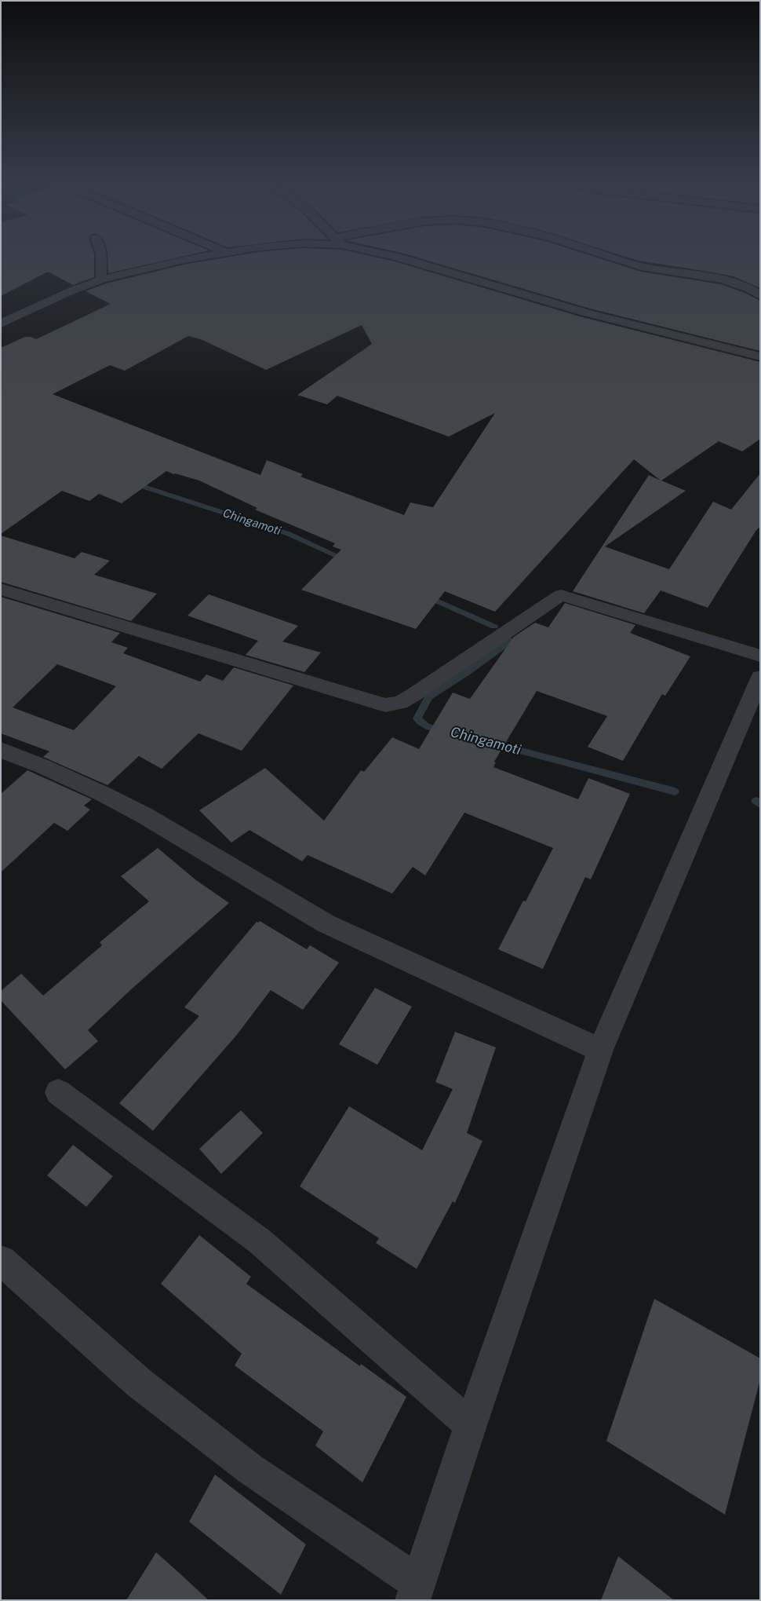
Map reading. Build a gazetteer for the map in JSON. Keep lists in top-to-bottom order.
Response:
{
  "water": ["Chingamoti"]
}
